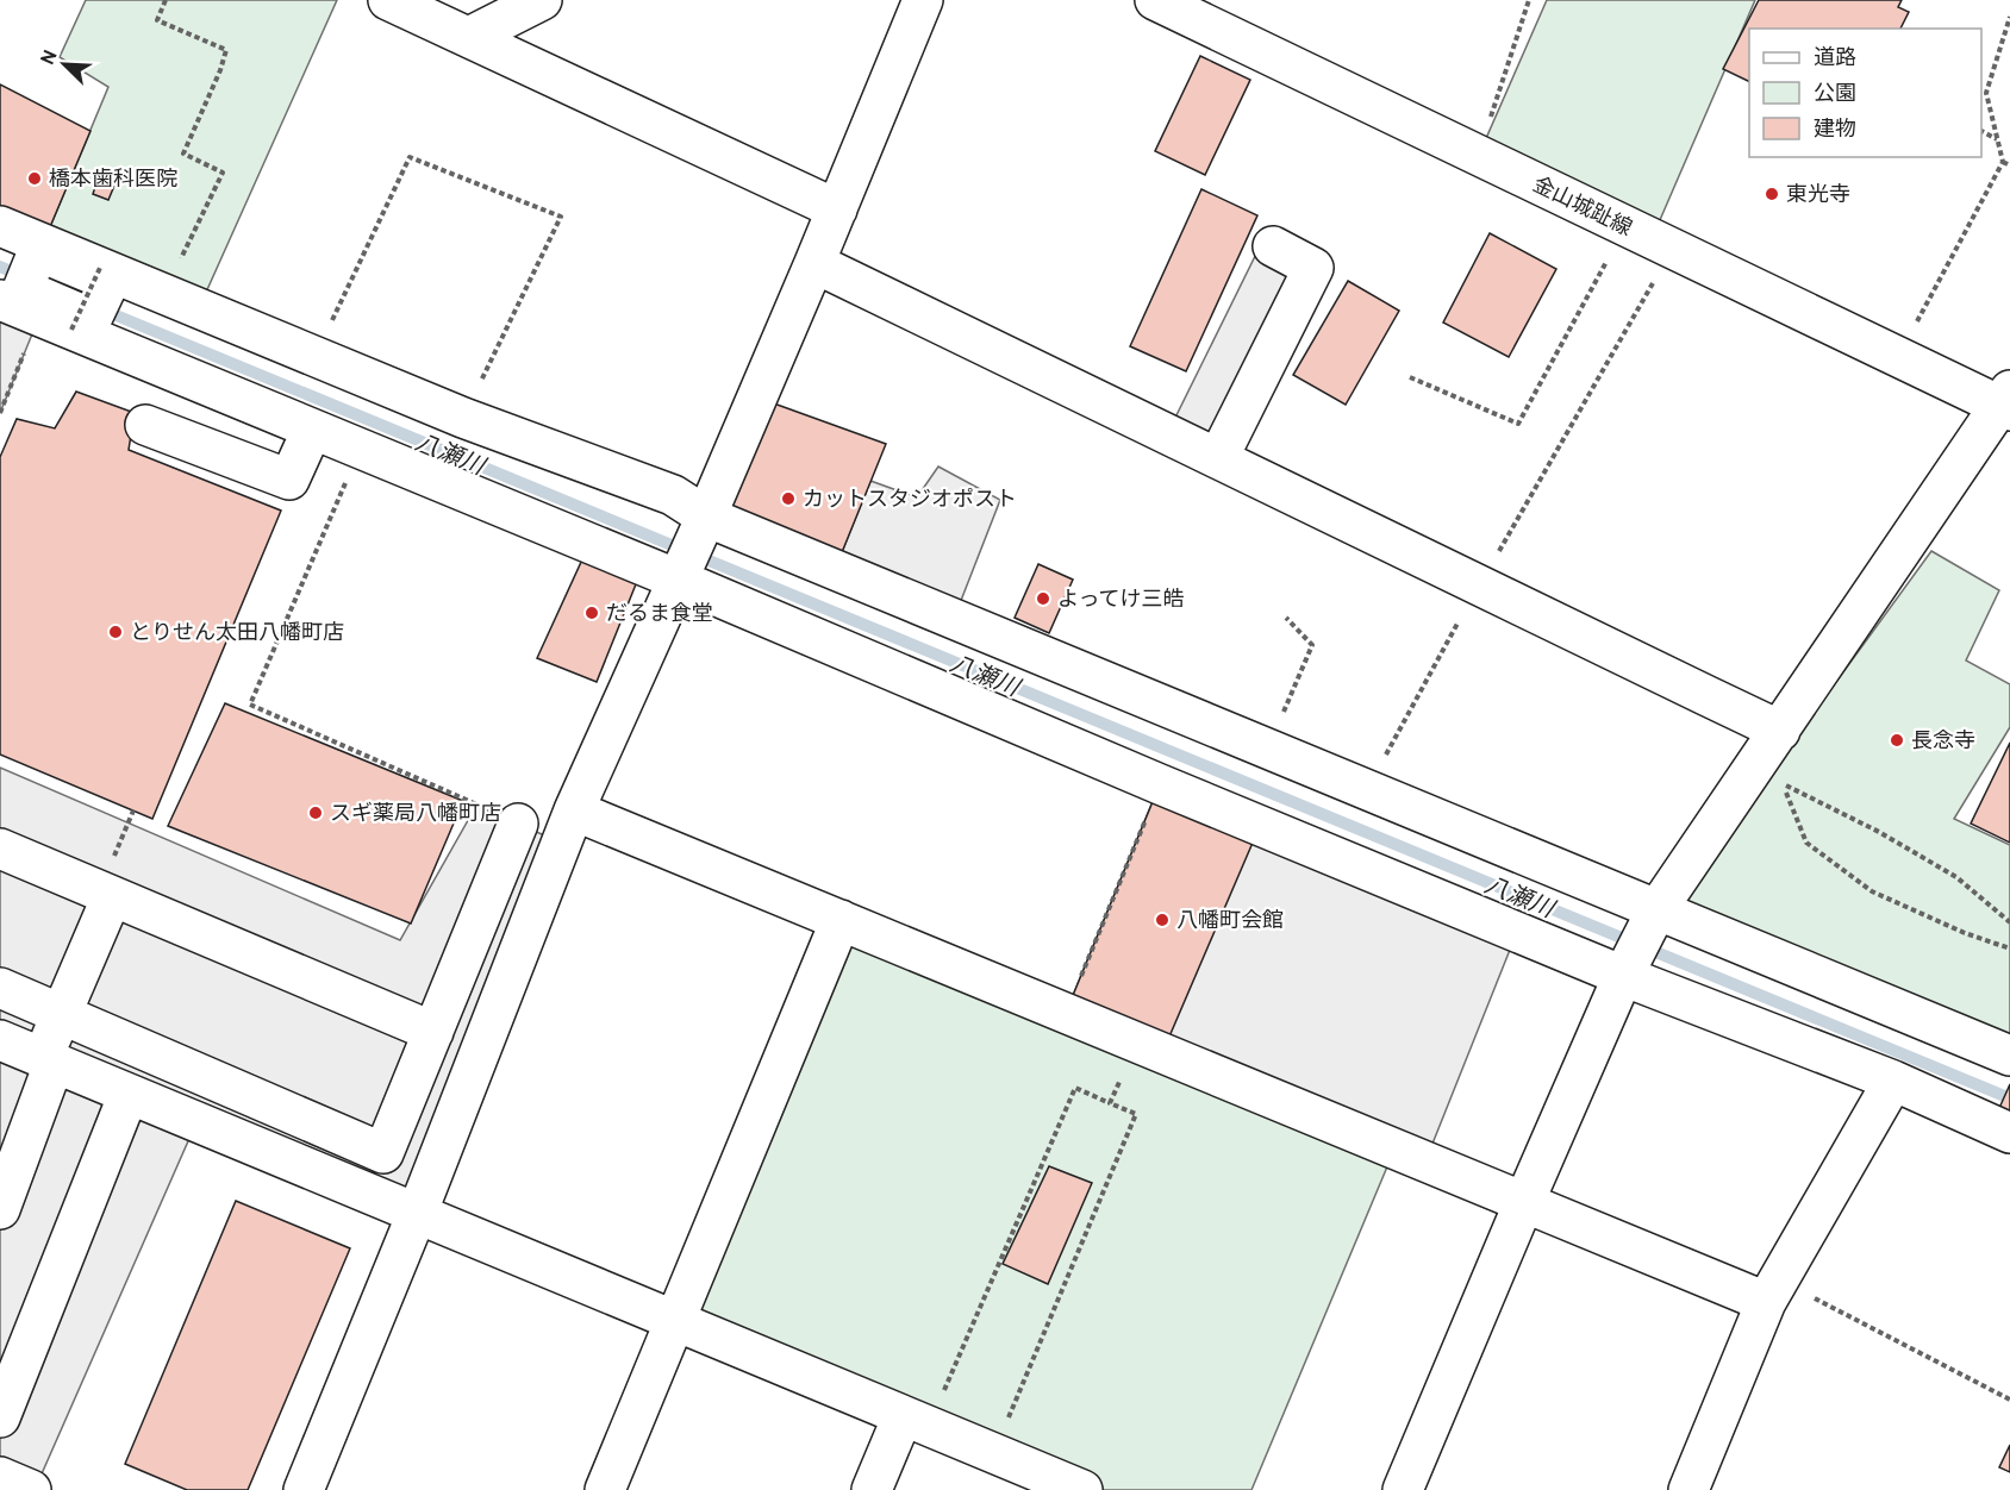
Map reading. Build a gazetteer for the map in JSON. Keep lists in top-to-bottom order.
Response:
{
  "streets": {
    "street": ["金山城趾線"]
  },
  "water": ["八瀬川"],
  "places": [
    "橋本歯科医院",
    "東光寺",
    "カットスタジオポスト",
    "よってけ三皓",
    "だるま食堂",
    "とりせん太田八幡町店",
    "長念寺",
    "スギ薬局八幡町店",
    "八幡町会館"
  ],
  "legend": ["道路", "公園", "建物"],
  "north": "top left"
}
